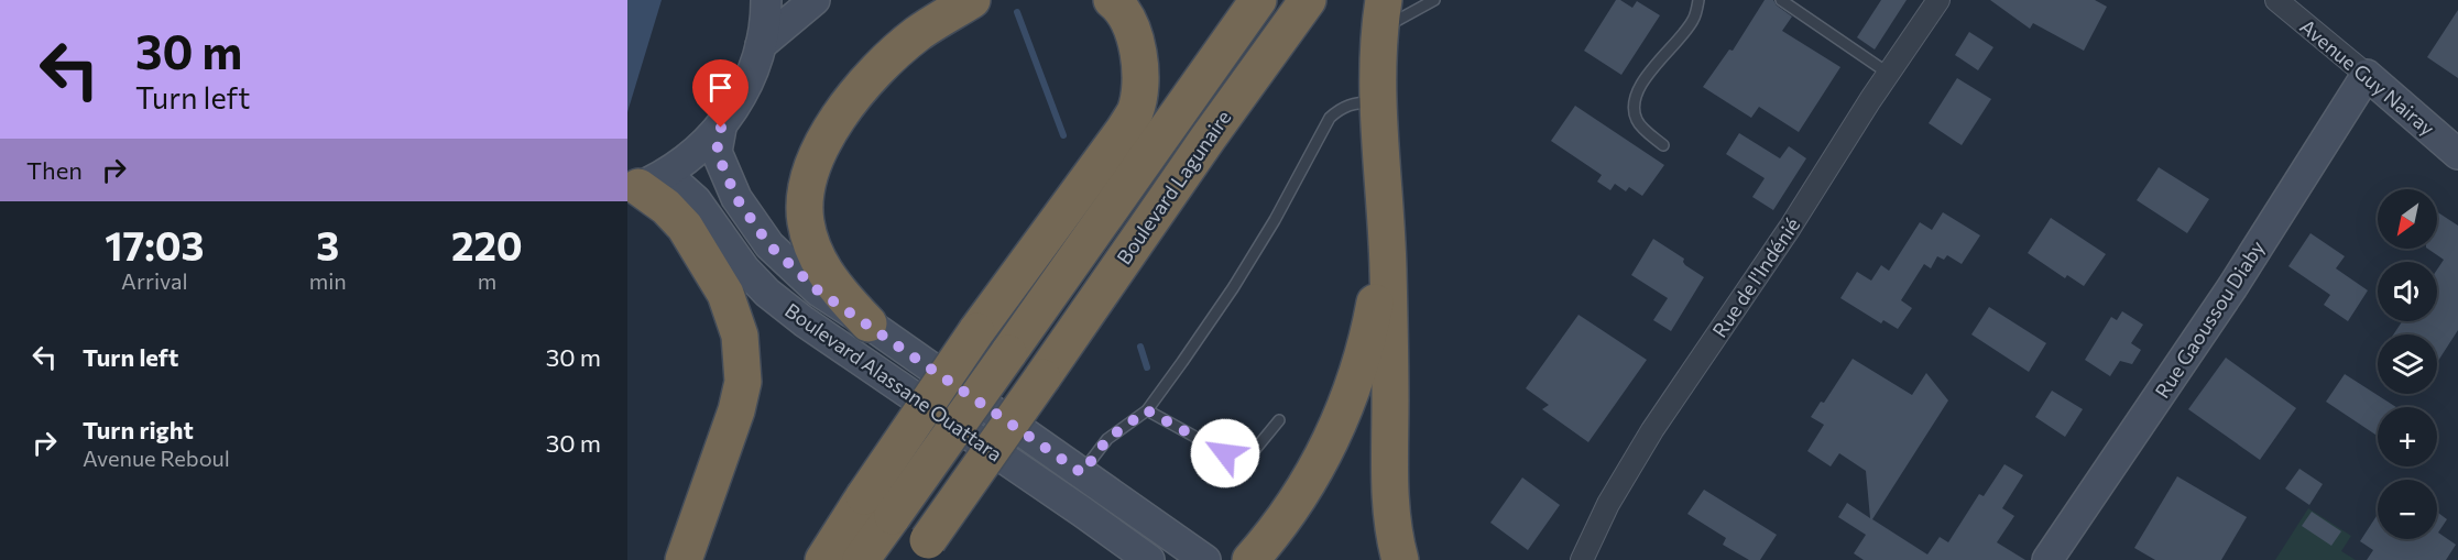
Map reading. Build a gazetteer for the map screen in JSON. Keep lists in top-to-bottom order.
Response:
{
  "streets": {
    "highway": ["Boulevard Lagunaire"],
    "main road": ["Avenue Guy Nairay", "Rue Gaoussou Diaby", "Boulevard Alassane Ouattara"],
    "street": ["Rue de l'Indénié"]
  },
  "crossings": [
    ["Avenue Guy Nairay", "Rue Gaoussou Diaby"]
  ],
  "north": "bottom left",
  "page": {
    "turn": ["30 m", "Turn left"],
    "then": "Then",
    "map_buttons": ["+", "−"],
    "eta": [
      "17:03",
      "Arrival",
      "3",
      "min",
      "220",
      "m"
    ],
    "list": [
      {
        "name": "Turn left",
        "value": "30 m"
      },
      {
        "name": "Turn right",
        "note": "Avenue Reboul",
        "value": "30 m"
      }
    ]
  }
}
